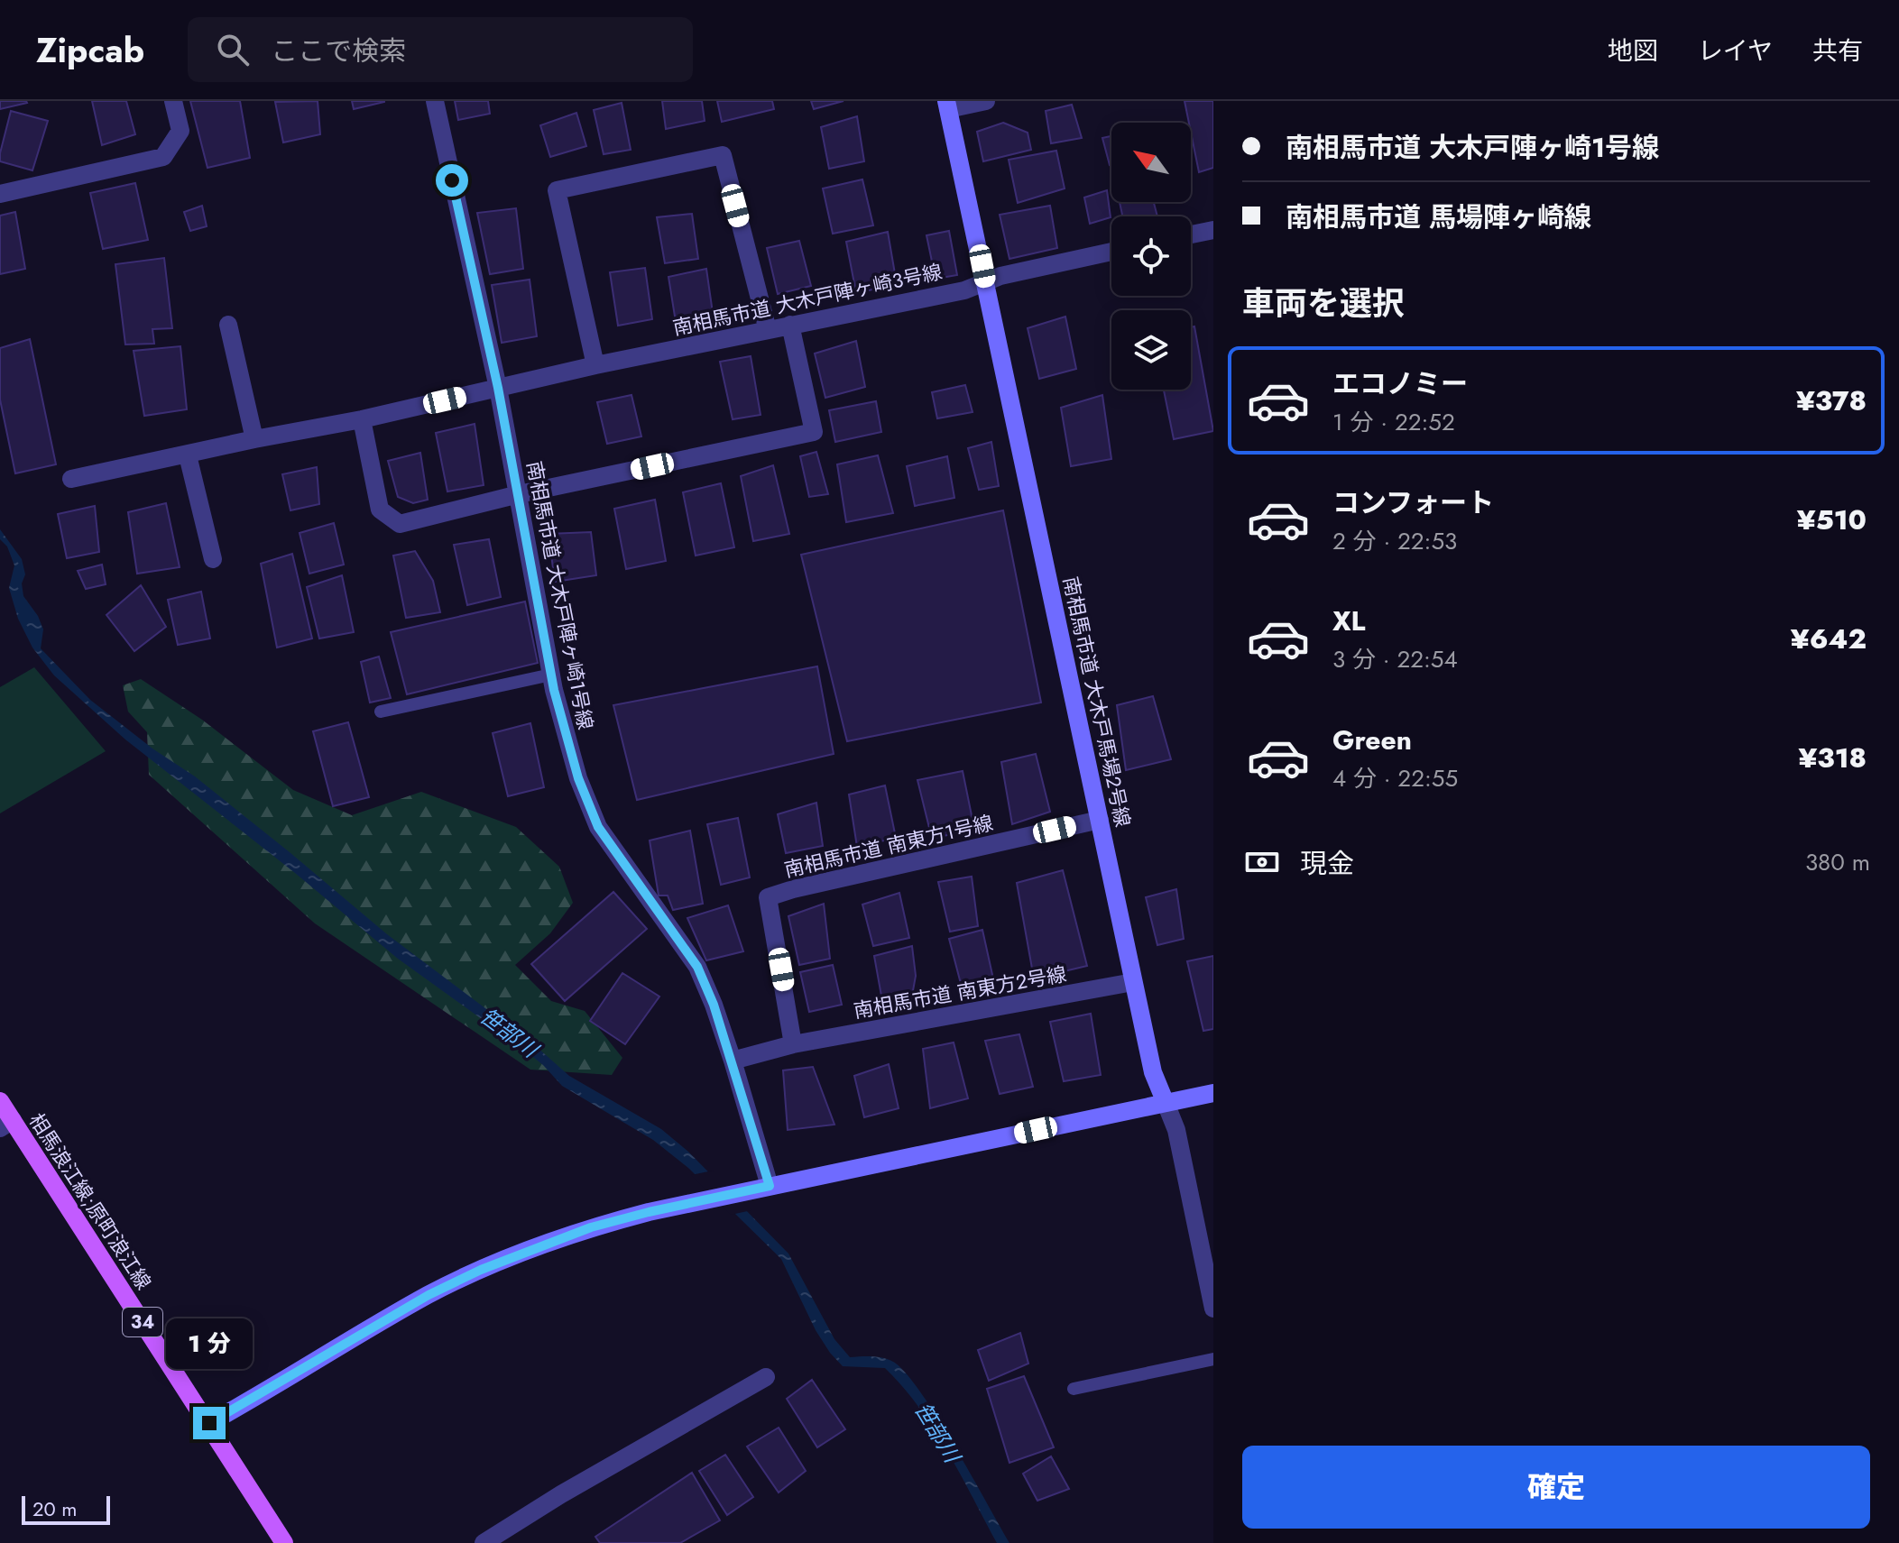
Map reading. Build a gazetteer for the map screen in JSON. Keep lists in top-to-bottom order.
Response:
{
  "streets": {
    "main road": ["相馬浪江線;原町浪江線", "34"],
    "street": [
      "南相馬市道 大木戸陣ヶ崎3号線",
      "南相馬市道 大木戸陣ヶ崎1号線",
      "南相馬市道 大木戸馬場2号線",
      "南相馬市道 南東方1号線",
      "南相馬市道 南東方2号線"
    ]
  },
  "crossings": [
    ["南相馬市道 大木戸陣ヶ崎3号線", "南相馬市道 大木戸陣ヶ崎1号線"],
    ["南相馬市道 大木戸陣ヶ崎3号線", "南相馬市道 大木戸馬場2号線"],
    ["南相馬市道 大木戸馬場2号線", "南相馬市道 南東方1号線"],
    ["南相馬市道 大木戸馬場2号線", "南相馬市道 南東方2号線"],
    ["南相馬市道 南東方1号線", "南相馬市道 南東方2号線"]
  ],
  "water": ["笹部川"],
  "scale_bar": "20 m",
  "north": "top left",
  "page": {
    "header": "Zipcab",
    "search": "ここで検索",
    "nav": ["地図", "レイヤ", "共有"],
    "banner": ["南相馬市道 大木戸陣ヶ崎1号線", "南相馬市道 馬場陣ヶ崎線"],
    "heading": "車両を選択",
    "list": [
      {
        "name": "エコノミー",
        "note": "1 分 · 22:52",
        "value": "¥378"
      },
      {
        "name": "コンフォート",
        "note": "2 分 · 22:53",
        "value": "¥510"
      },
      {
        "name": "XL",
        "note": "3 分 · 22:54",
        "value": "¥642"
      },
      {
        "name": "Green",
        "note": "4 分 · 22:55",
        "value": "¥318"
      }
    ],
    "pay": ["現金", "380 m"],
    "bubble": "1 分",
    "buttons": "確定",
    "scale": "20 m"
  }
}
